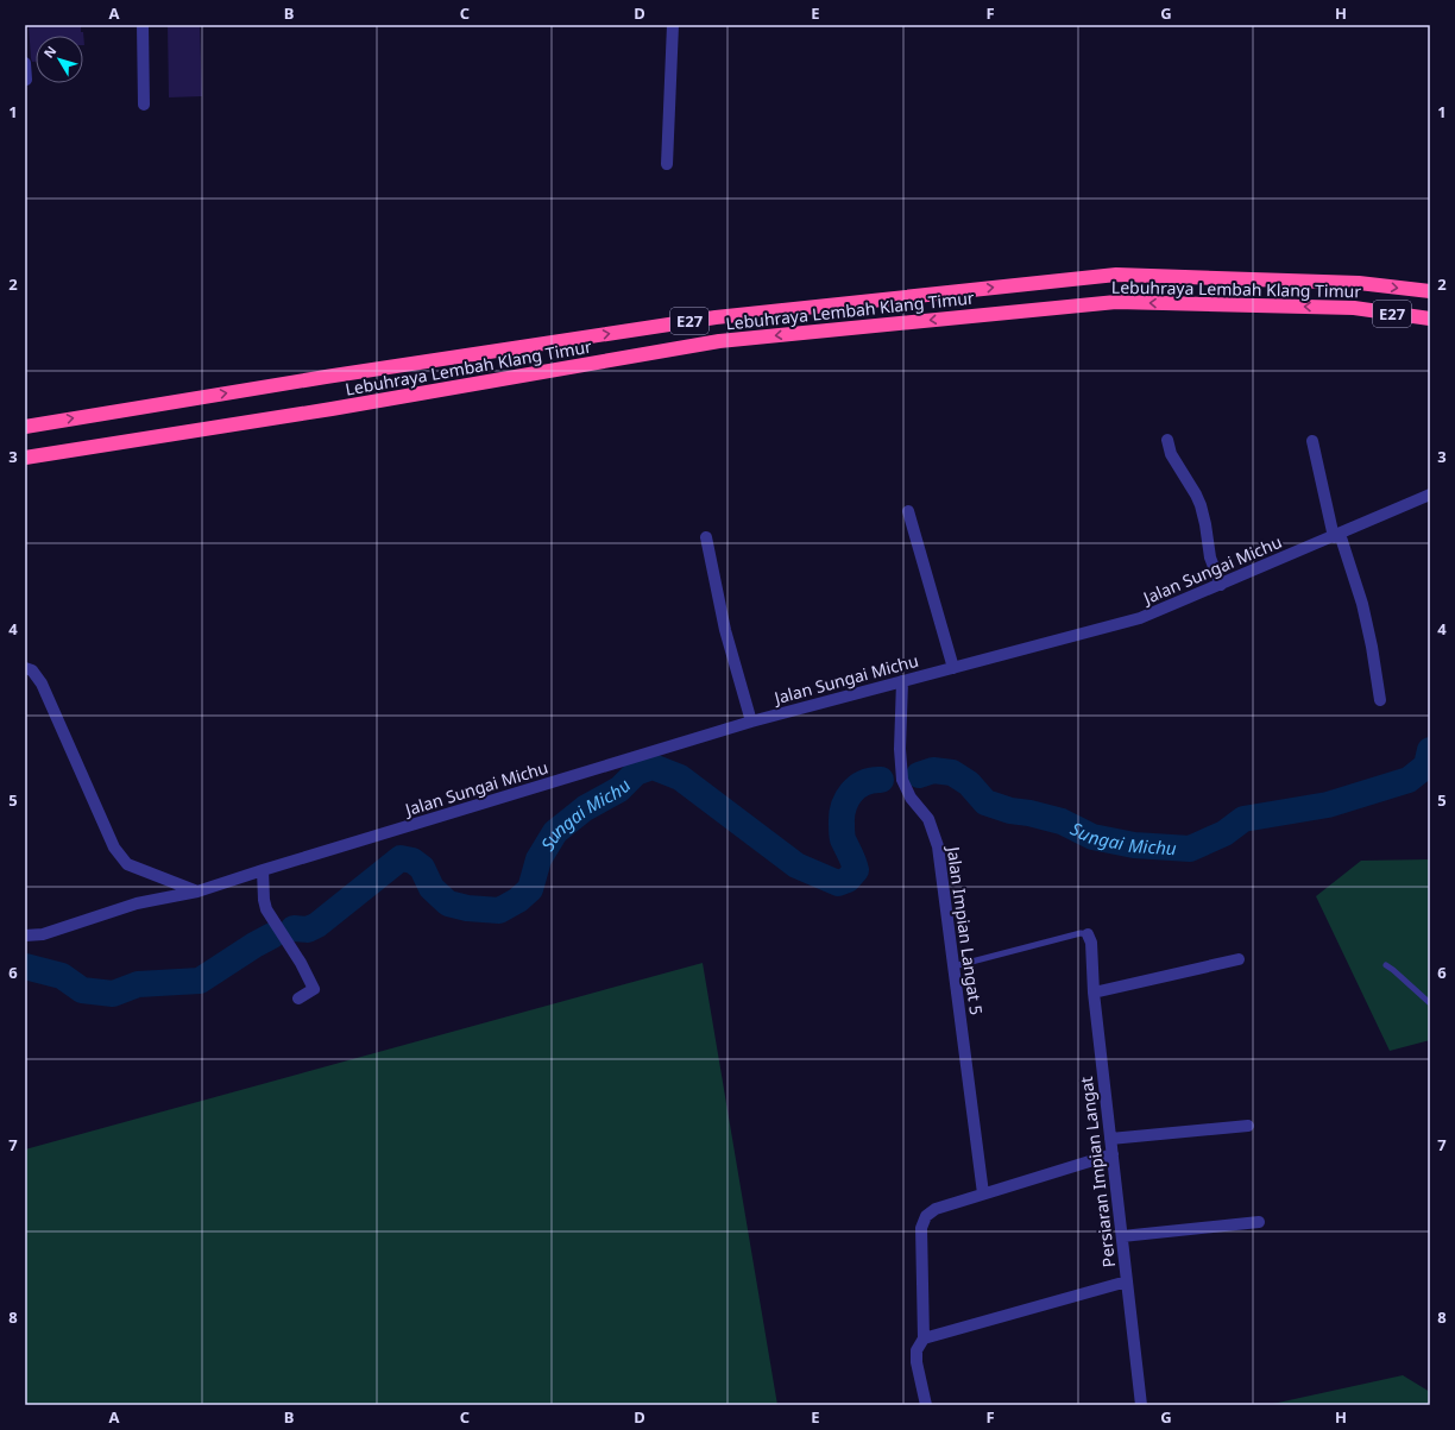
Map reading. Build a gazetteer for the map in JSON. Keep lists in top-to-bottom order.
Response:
{
  "streets": {
    "highway": ["Lebuhraya Lembah Klang Timur", "E27"],
    "street": ["Jalan Sungai Michu", "Jalan Impian Langat 5", "Persiaran Impian Langat"]
  },
  "crossings": [
    ["Jalan Sungai Michu", "Jalan Impian Langat 5"]
  ],
  "water": ["Sungai Michu"],
  "north": "top left",
  "grid": {
    "columns": [
      "A",
      "B",
      "C",
      "D",
      "E",
      "F",
      "G",
      "H"
    ],
    "rows": [
      "1",
      "2",
      "3",
      "4",
      "5",
      "6",
      "7",
      "8"
    ]
  }
}
